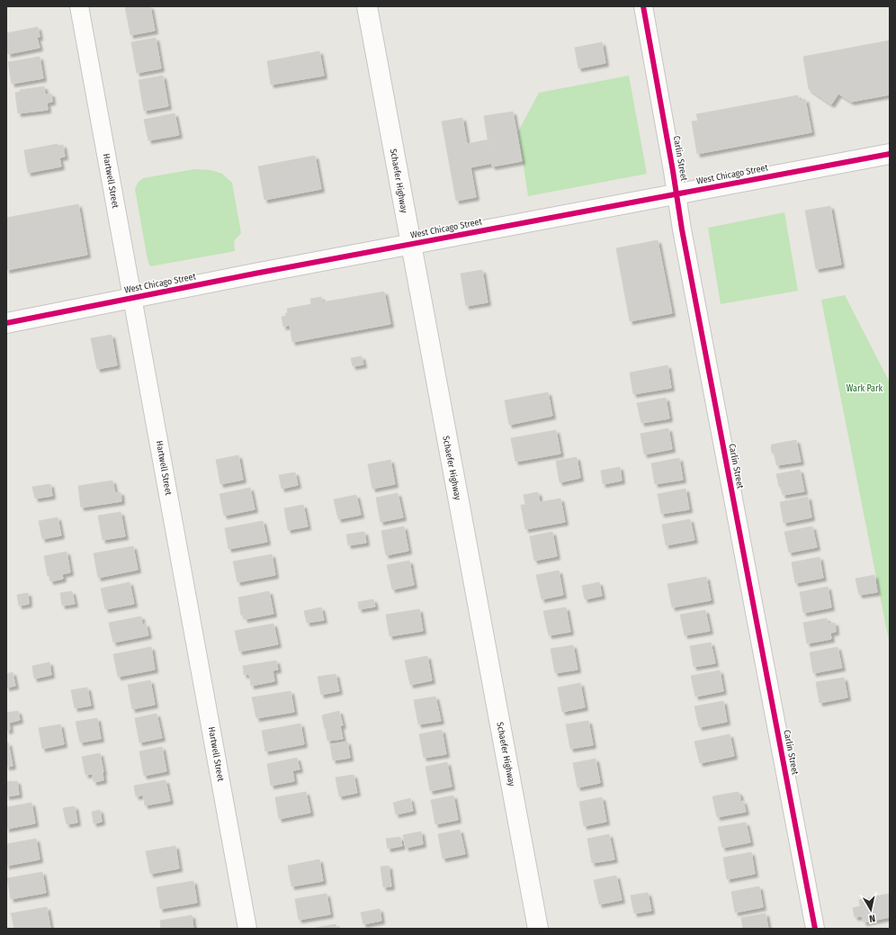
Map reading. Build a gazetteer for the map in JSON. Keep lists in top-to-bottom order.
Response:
{
  "streets": {
    "main road": ["West Chicago Street", "Schaefer Highway"],
    "street": ["Carlin Street", "Hartwell Street"]
  },
  "crossings": [
    ["Carlin Street", "West Chicago Street"],
    ["West Chicago Street", "Hartwell Street"],
    ["West Chicago Street", "Schaefer Highway"]
  ],
  "parks": ["Wark Park"],
  "north": "bottom"
}
